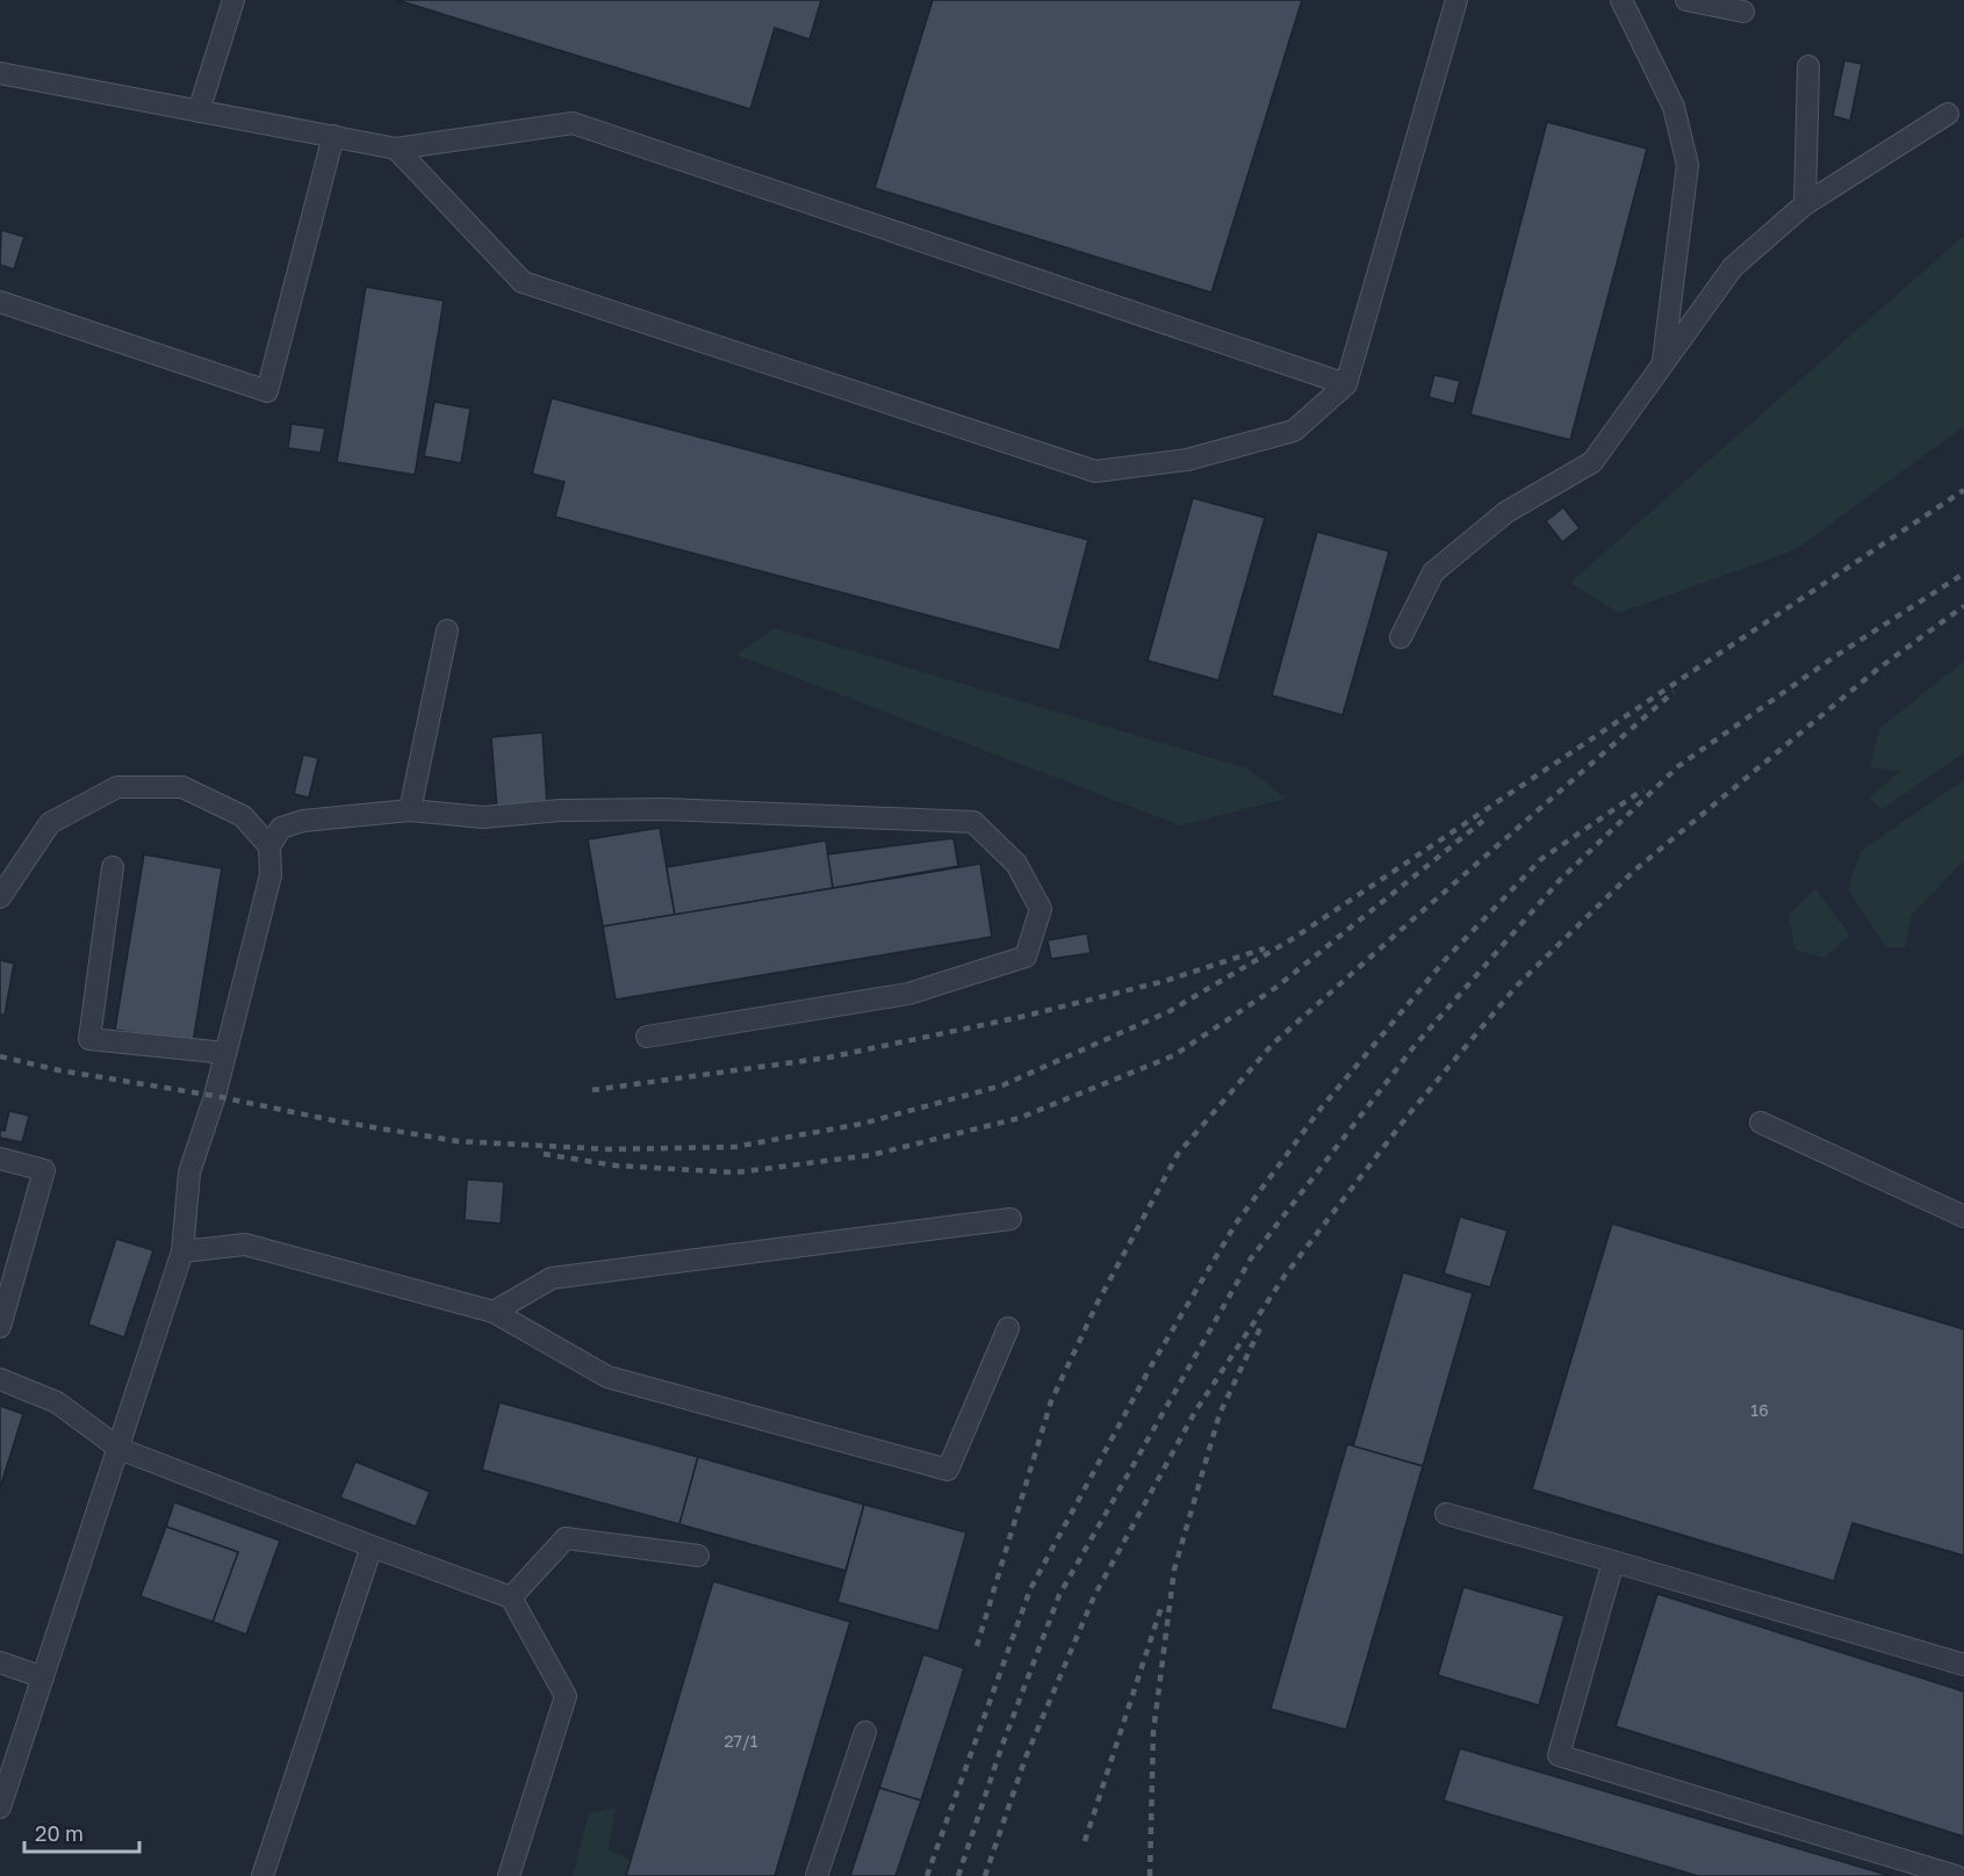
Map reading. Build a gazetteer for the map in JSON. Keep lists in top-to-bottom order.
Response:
{
  "house_numbers": ["16", "27/1"],
  "scale_bar": "20 m"
}
